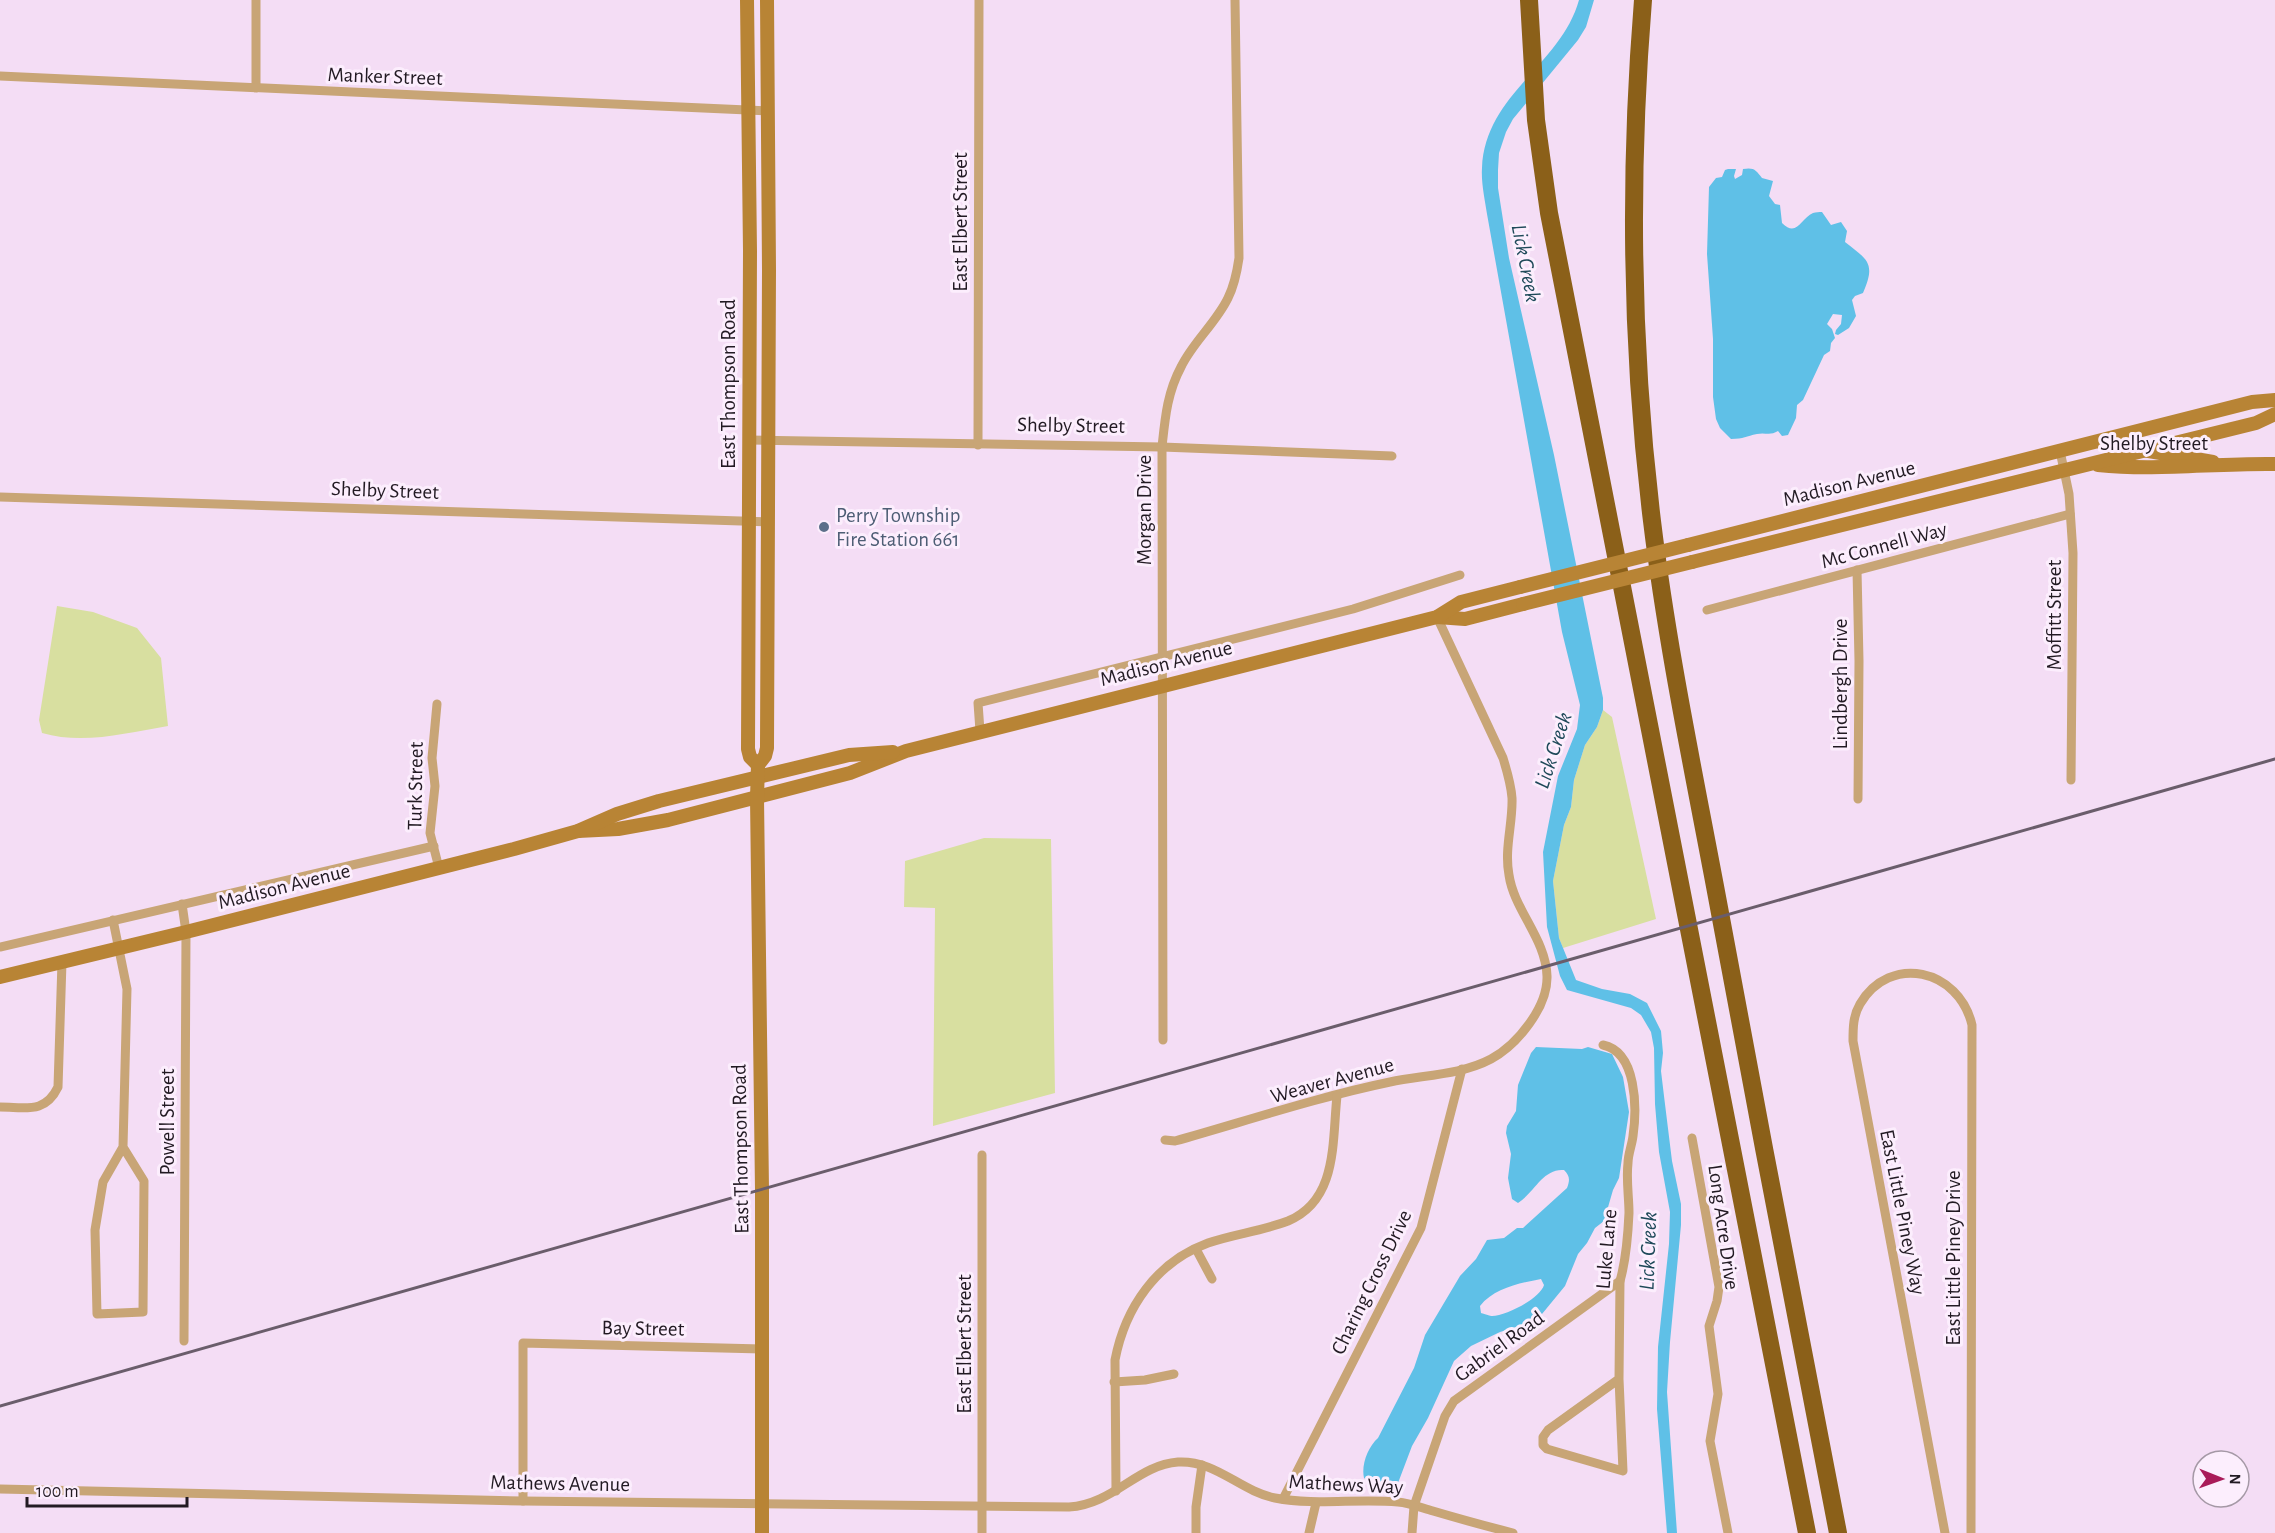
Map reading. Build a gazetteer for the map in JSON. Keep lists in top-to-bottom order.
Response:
{
  "streets": {
    "main road": ["East Thompson Road", "Shelby Street", "Madison Avenue"],
    "street": [
      "Manker Street",
      "East Elbert Street",
      "Morgan Drive",
      "Mc Connell Way",
      "Moffitt Street",
      "Lindbergh Drive",
      "Turk Street",
      "Weaver Avenue",
      "Powell Street",
      "East Little Piney Way",
      "Long Acre Drive",
      "Luke Lane",
      "East Little Piney Drive",
      "Charing Cross Drive",
      "Bay Street",
      "Gabriel Road",
      "Mathews Avenue",
      "Mathews Way"
    ]
  },
  "crossings": [
    ["Manker Street", "East Thompson Road"],
    ["East Elbert Street", "Shelby Street"],
    ["East Elbert Street", "Mathews Avenue"],
    ["East Thompson Road", "Shelby Street"],
    ["East Thompson Road", "Madison Avenue"],
    ["East Thompson Road", "Bay Street"],
    ["East Thompson Road", "Mathews Avenue"],
    ["Shelby Street", "Madison Avenue"],
    ["Shelby Street", "Morgan Drive"],
    ["Madison Avenue", "Morgan Drive"],
    ["Madison Avenue", "Moffitt Street"],
    ["Madison Avenue", "Turk Street"],
    ["Madison Avenue", "Weaver Avenue"],
    ["Madison Avenue", "Powell Street"],
    ["Mc Connell Way", "Moffitt Street"],
    ["Mc Connell Way", "Lindbergh Drive"],
    ["Weaver Avenue", "Charing Cross Drive"],
    ["East Little Piney Way", "East Little Piney Drive"],
    ["Luke Lane", "Gabriel Road"],
    ["Charing Cross Drive", "Mathews Way"],
    ["Bay Street", "Mathews Avenue"],
    ["Gabriel Road", "Mathews Way"],
    ["Mathews Avenue", "Mathews Way"]
  ],
  "water": ["Lick Creek"],
  "places": ["Perry Township Fire Station 661"],
  "scale_bar": "100 m",
  "north": "right"
}
